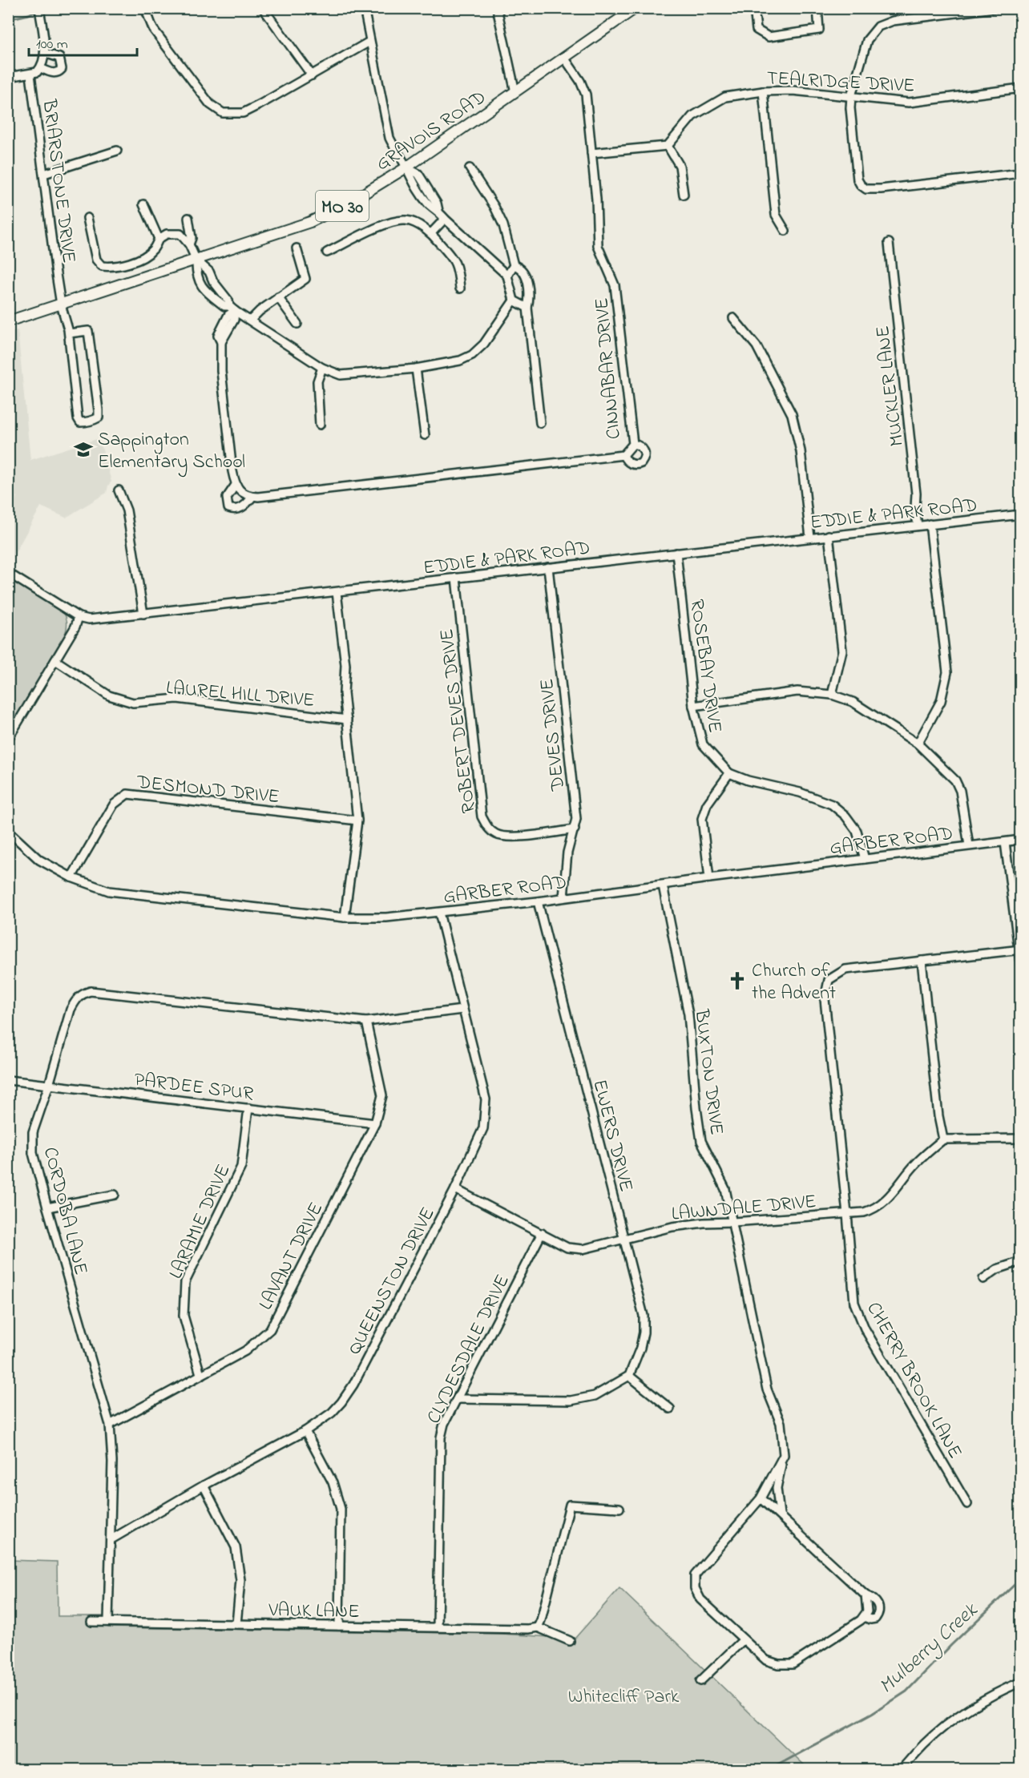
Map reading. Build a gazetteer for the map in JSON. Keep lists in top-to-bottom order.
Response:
{
  "streets": {
    "main road": ["GRAVOIS ROAD", "MO 30"],
    "street": [
      "TEALRIDGE DRIVE",
      "BRIARSTONE DRIVE",
      "CINNABAR DRIVE",
      "MUCKLER LANE",
      "EDDIE & PARK ROAD",
      "ROSEBAY DRIVE",
      "LAUREL HILL DRIVE",
      "ROBERT DEVES DRIVE",
      "DEVES DRIVE",
      "DESMOND DRIVE",
      "GARBER ROAD",
      "BUXTON DRIVE",
      "PARDEE SPUR",
      "EWERS DRIVE",
      "LAWNDALE DRIVE",
      "CORDOBA LANE",
      "LARAMIE DRIVE",
      "LAVANT DRIVE",
      "QUEENSTON DRIVE",
      "CLYDESDALE DRIVE",
      "CHERRY BROOK LANE",
      "VAUK LANE"
    ]
  },
  "crossings": [
    ["GRAVOIS ROAD", "BRIARSTONE DRIVE"],
    ["GRAVOIS ROAD", "CINNABAR DRIVE"],
    ["MUCKLER LANE", "EDDIE & PARK ROAD"],
    ["EDDIE & PARK ROAD", "ROSEBAY DRIVE"],
    ["EDDIE & PARK ROAD", "ROBERT DEVES DRIVE"],
    ["EDDIE & PARK ROAD", "DEVES DRIVE"],
    ["ROSEBAY DRIVE", "GARBER ROAD"],
    ["ROBERT DEVES DRIVE", "DEVES DRIVE"],
    ["DEVES DRIVE", "GARBER ROAD"],
    ["DESMOND DRIVE", "GARBER ROAD"],
    ["GARBER ROAD", "BUXTON DRIVE"],
    ["GARBER ROAD", "EWERS DRIVE"],
    ["GARBER ROAD", "QUEENSTON DRIVE"],
    ["BUXTON DRIVE", "LAWNDALE DRIVE"],
    ["PARDEE SPUR", "CORDOBA LANE"],
    ["PARDEE SPUR", "LARAMIE DRIVE"],
    ["PARDEE SPUR", "LAVANT DRIVE"],
    ["EWERS DRIVE", "LAWNDALE DRIVE"],
    ["LAWNDALE DRIVE", "QUEENSTON DRIVE"],
    ["LAWNDALE DRIVE", "CLYDESDALE DRIVE"],
    ["LAWNDALE DRIVE", "CHERRY BROOK LANE"],
    ["CORDOBA LANE", "LAVANT DRIVE"],
    ["CORDOBA LANE", "QUEENSTON DRIVE"],
    ["CORDOBA LANE", "VAUK LANE"],
    ["LARAMIE DRIVE", "LAVANT DRIVE"],
    ["CLYDESDALE DRIVE", "VAUK LANE"]
  ],
  "water": ["Mulberry Creek"],
  "parks": ["Whitecliff Park"],
  "places": {
    "school or university": ["Sappington Elementary School"],
    "church": ["Church of the Advent"]
  },
  "scale_bar": "100 m"
}
